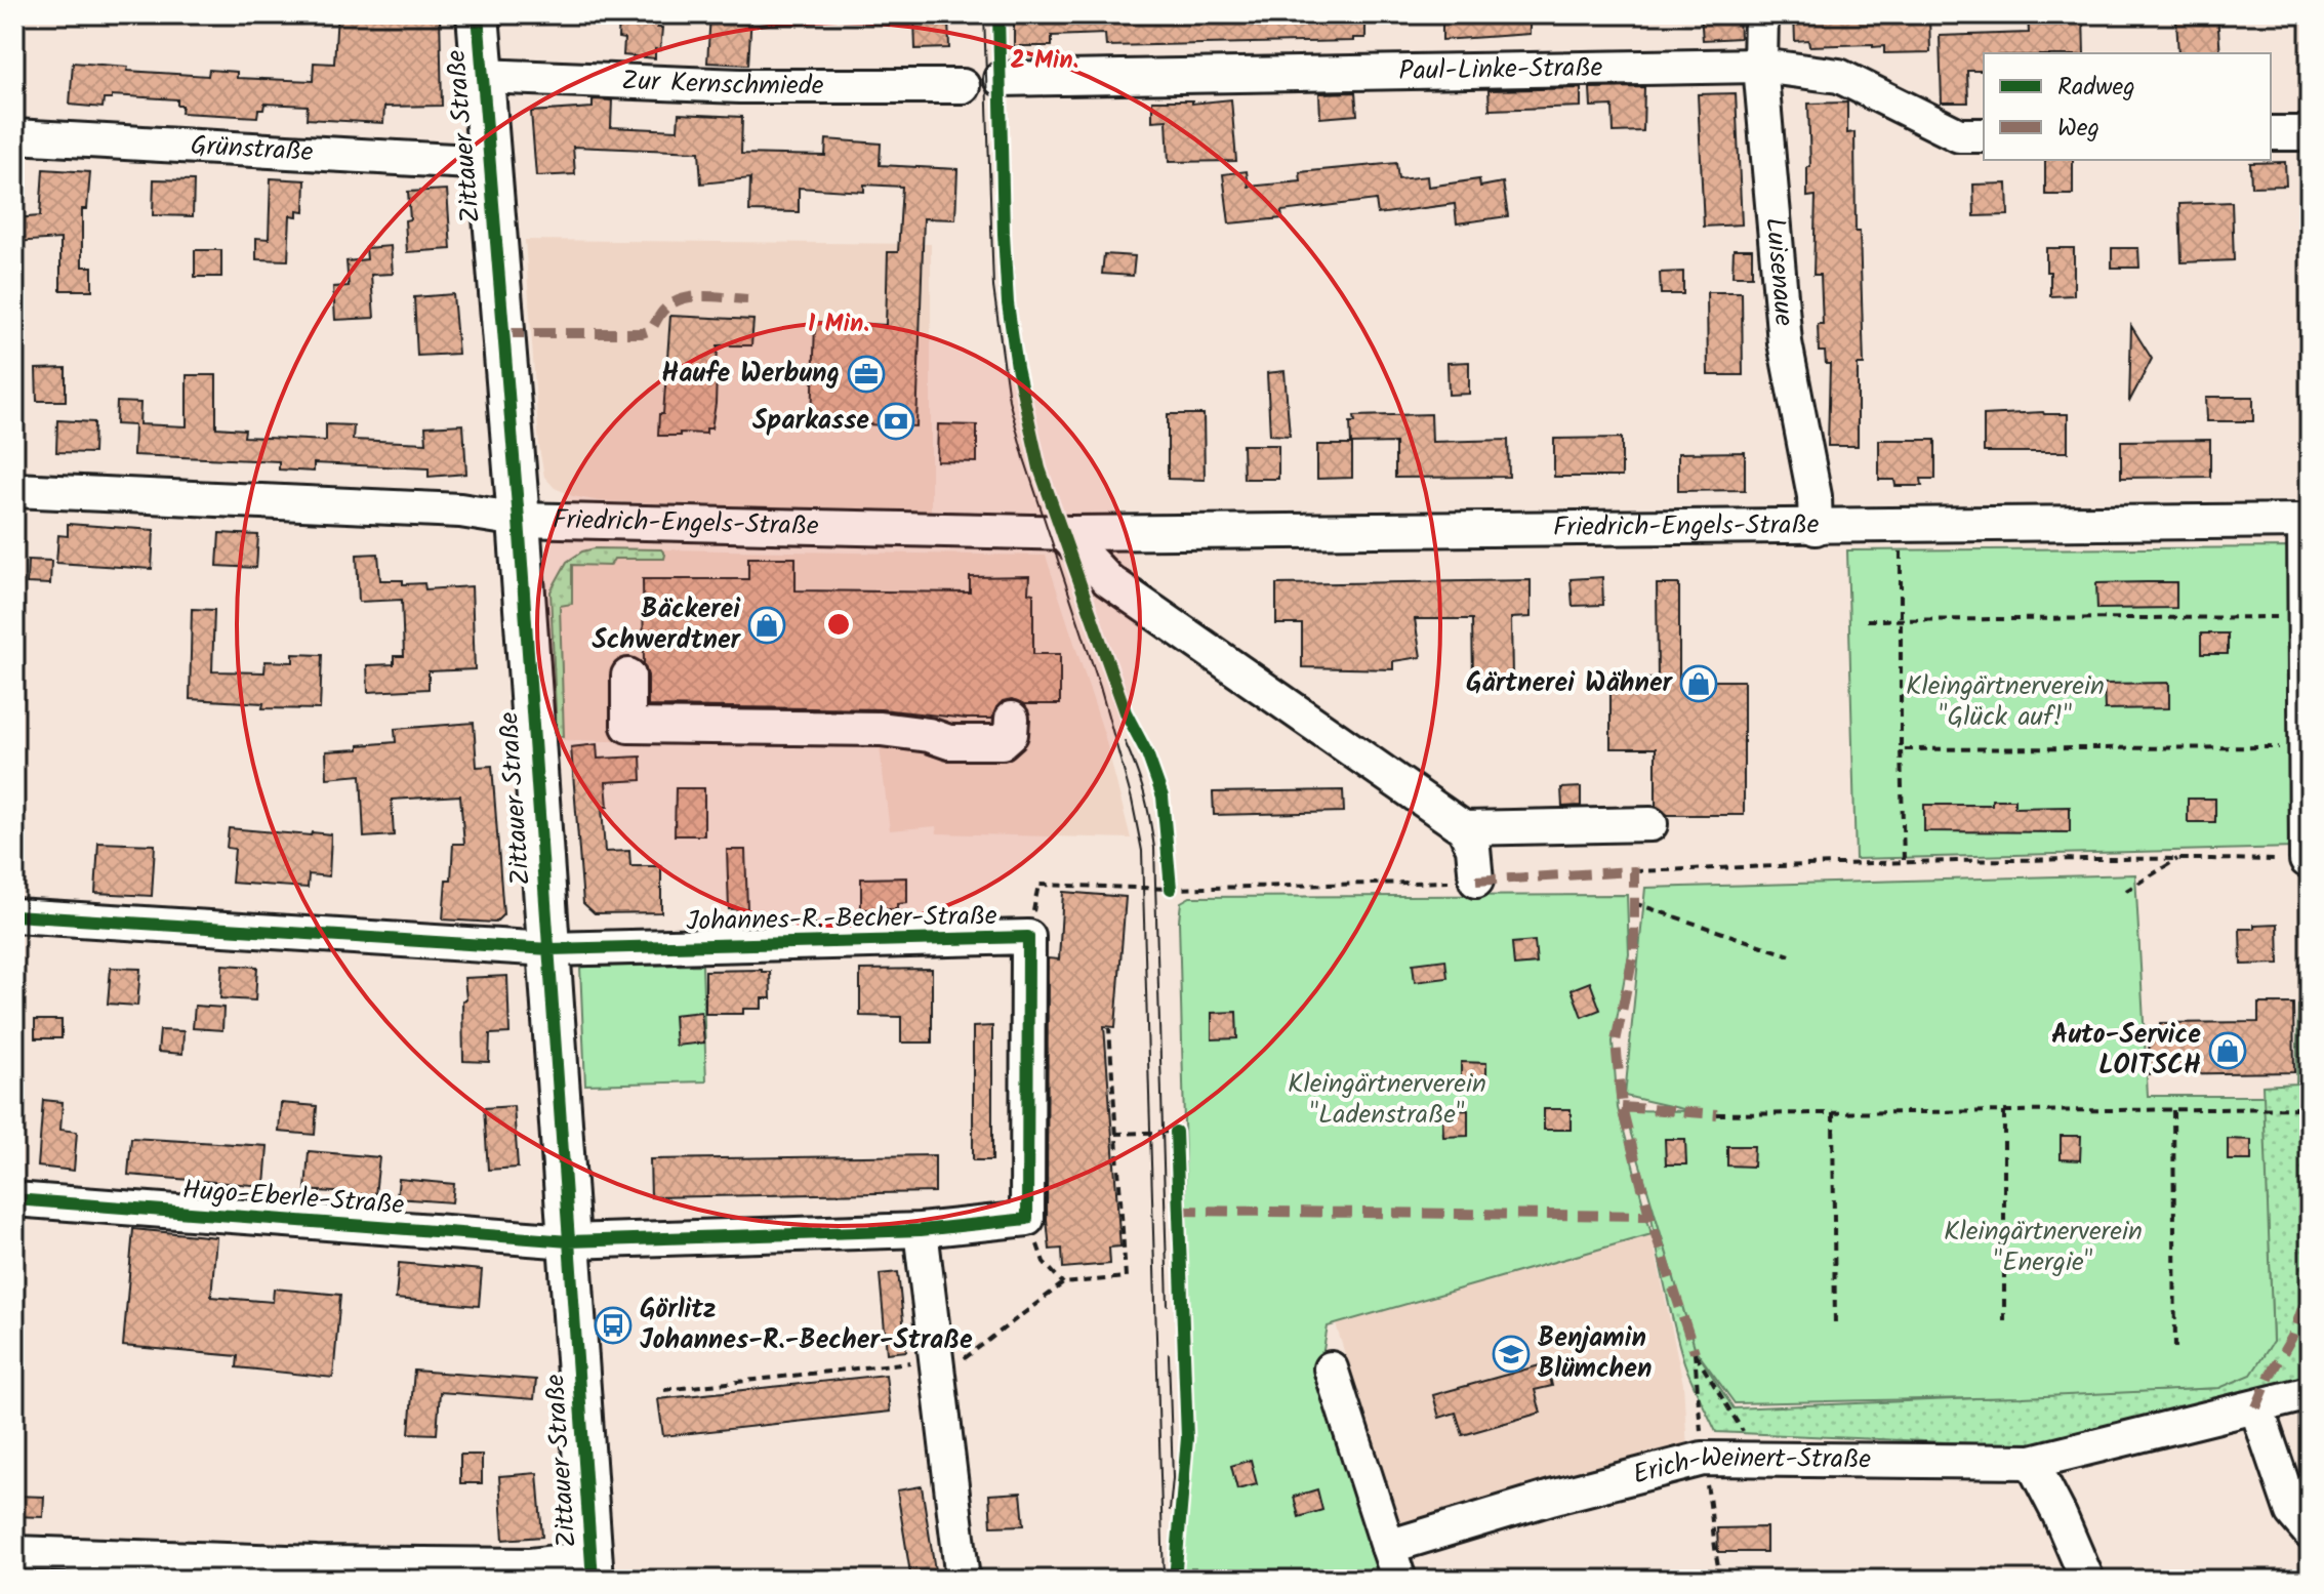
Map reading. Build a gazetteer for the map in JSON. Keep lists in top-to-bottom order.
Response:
{
  "streets": {
    "main road": ["Zittauer Straße"],
    "street": [
      "Paul-Linke-Straße",
      "Zur Kernschmiede",
      "Grünstraße",
      "Luisenaue",
      "Friedrich-Engels-Straße",
      "Johannes-R.-Becher-Straße",
      "Hugo-Eberle-Straße",
      "Erich-Weinert-Straße"
    ]
  },
  "crossings": [
    ["Paul-Linke-Straße", "Luisenaue"],
    ["Zur Kernschmiede", "Zittauer Straße"],
    ["Zittauer Straße", "Grünstraße"],
    ["Zittauer Straße", "Friedrich-Engels-Straße"],
    ["Zittauer Straße", "Johannes-R.-Becher-Straße"],
    ["Zittauer Straße", "Hugo-Eberle-Straße"],
    ["Luisenaue", "Friedrich-Engels-Straße"]
  ],
  "parks": ["Kleingärtnerverein \"Glück auf!\"", "Kleingärtnerverein \"Ladenstraße\"", "Kleingärtnerverein \"Energie\""],
  "places": {
    "office": ["Haufe Werbung"],
    "bank": ["Sparkasse"],
    "shop": ["Bäckerei Schwerdtner", "Gärtnerei Wähner", "Auto-Service LOITSCH"],
    "bus stop": ["Görlitz Johannes-R.-Becher-Straße"],
    "school or university": ["Benjamin Blümchen"]
  },
  "legend": ["Radweg", "Weg"],
  "rings": ["2 Min.", "1 Min."]
}
